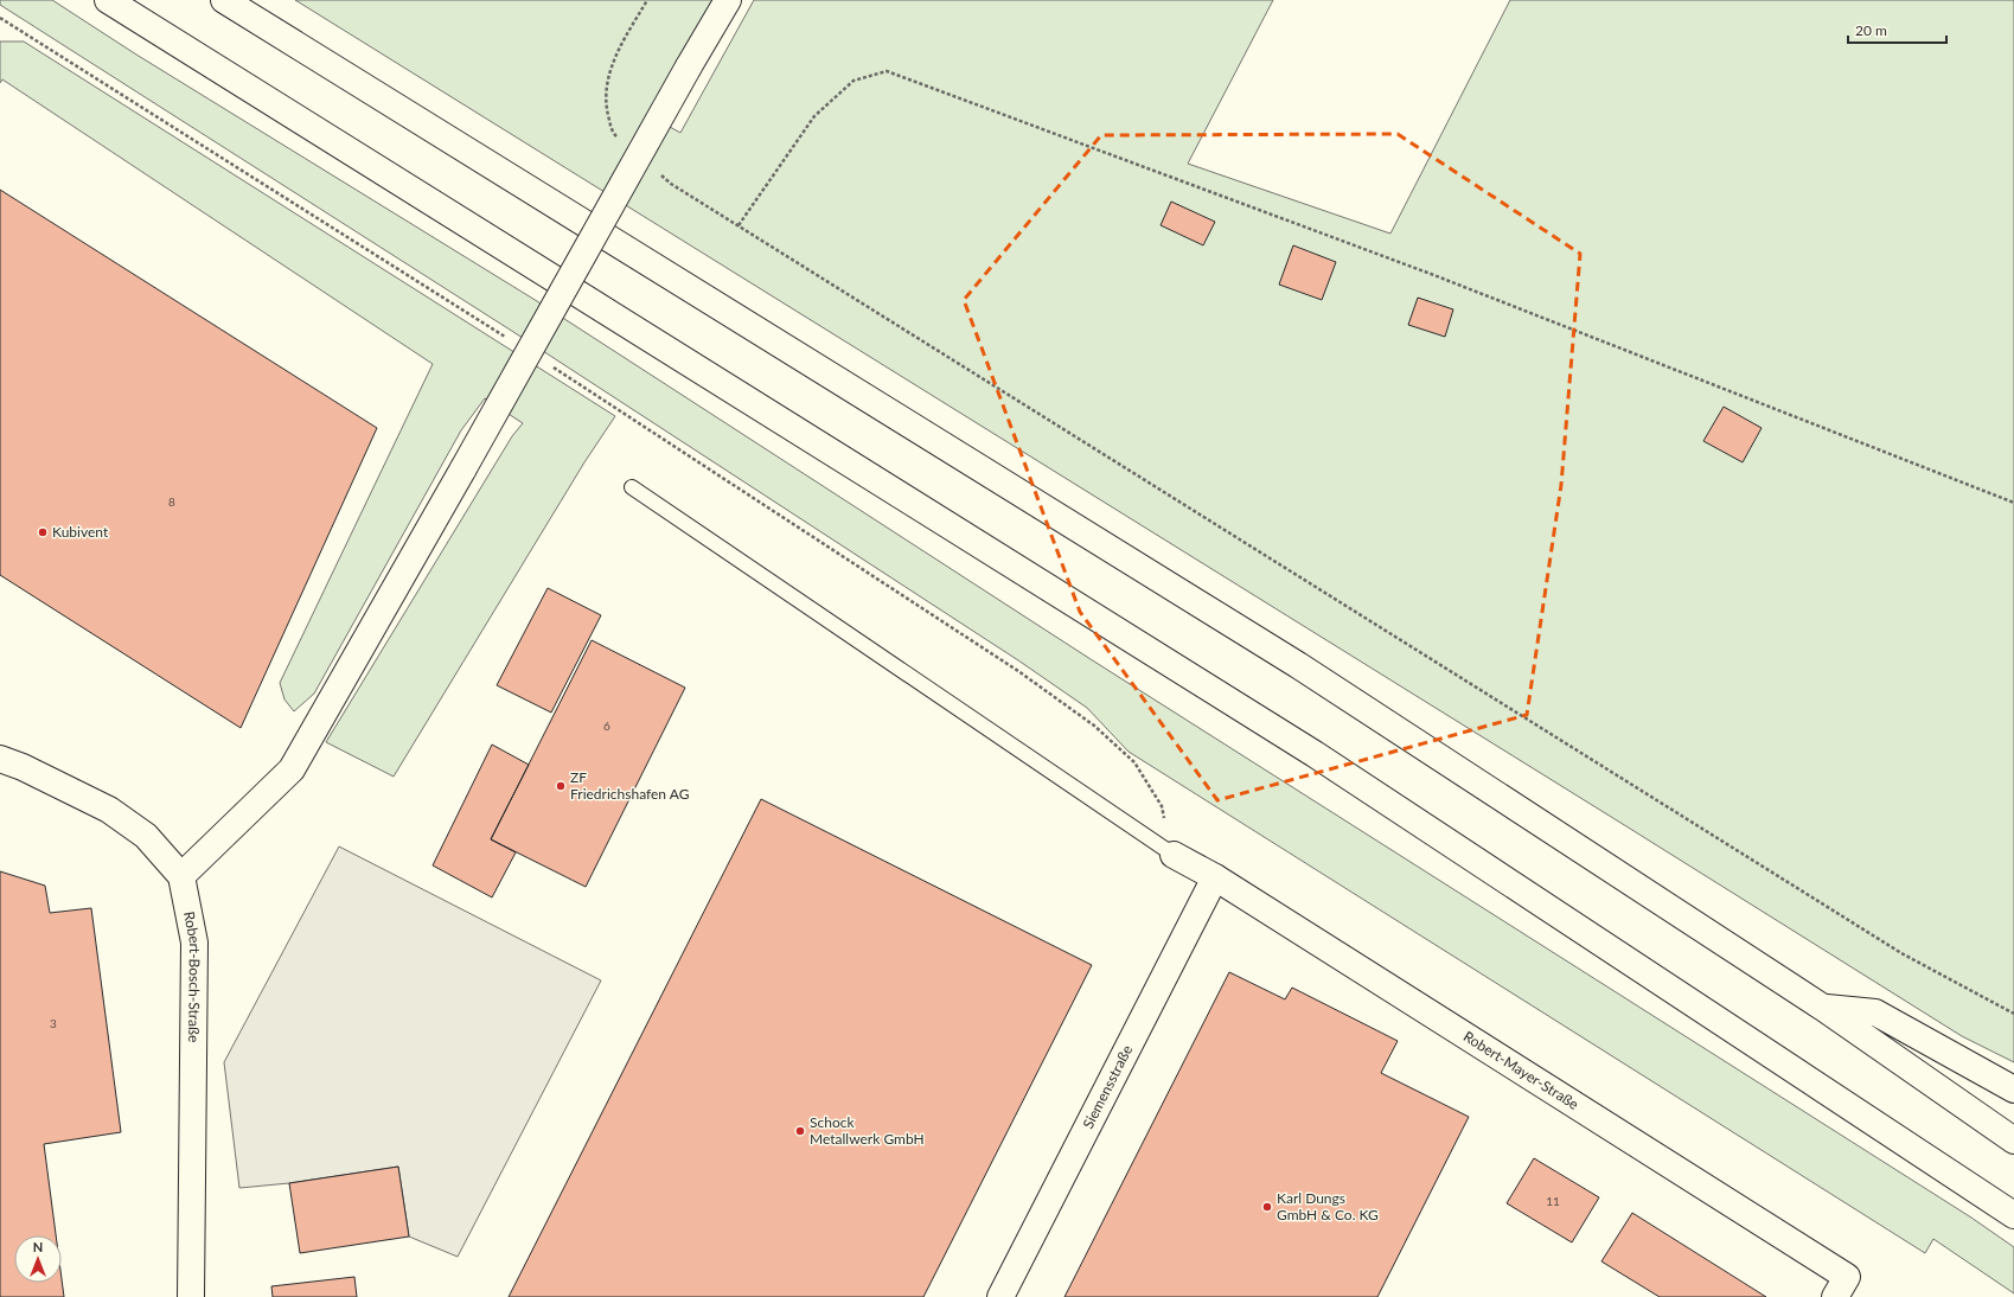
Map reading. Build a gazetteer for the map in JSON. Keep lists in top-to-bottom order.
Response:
{
  "streets": {
    "main road": ["Robert-Bosch-Straße", "Robert-Mayer-Straße", "Siemensstraße"]
  },
  "crossings": [
    ["Robert-Mayer-Straße", "Siemensstraße"]
  ],
  "places": [
    "Kubivent",
    "ZF Friedrichshafen AG",
    "Schock Metallwerk GmbH",
    "Karl Dungs GmbH & Co. KG"
  ],
  "house_numbers": [
    "8",
    "6",
    "3",
    "11"
  ],
  "scale_bar": "20 m",
  "north": "top"
}
